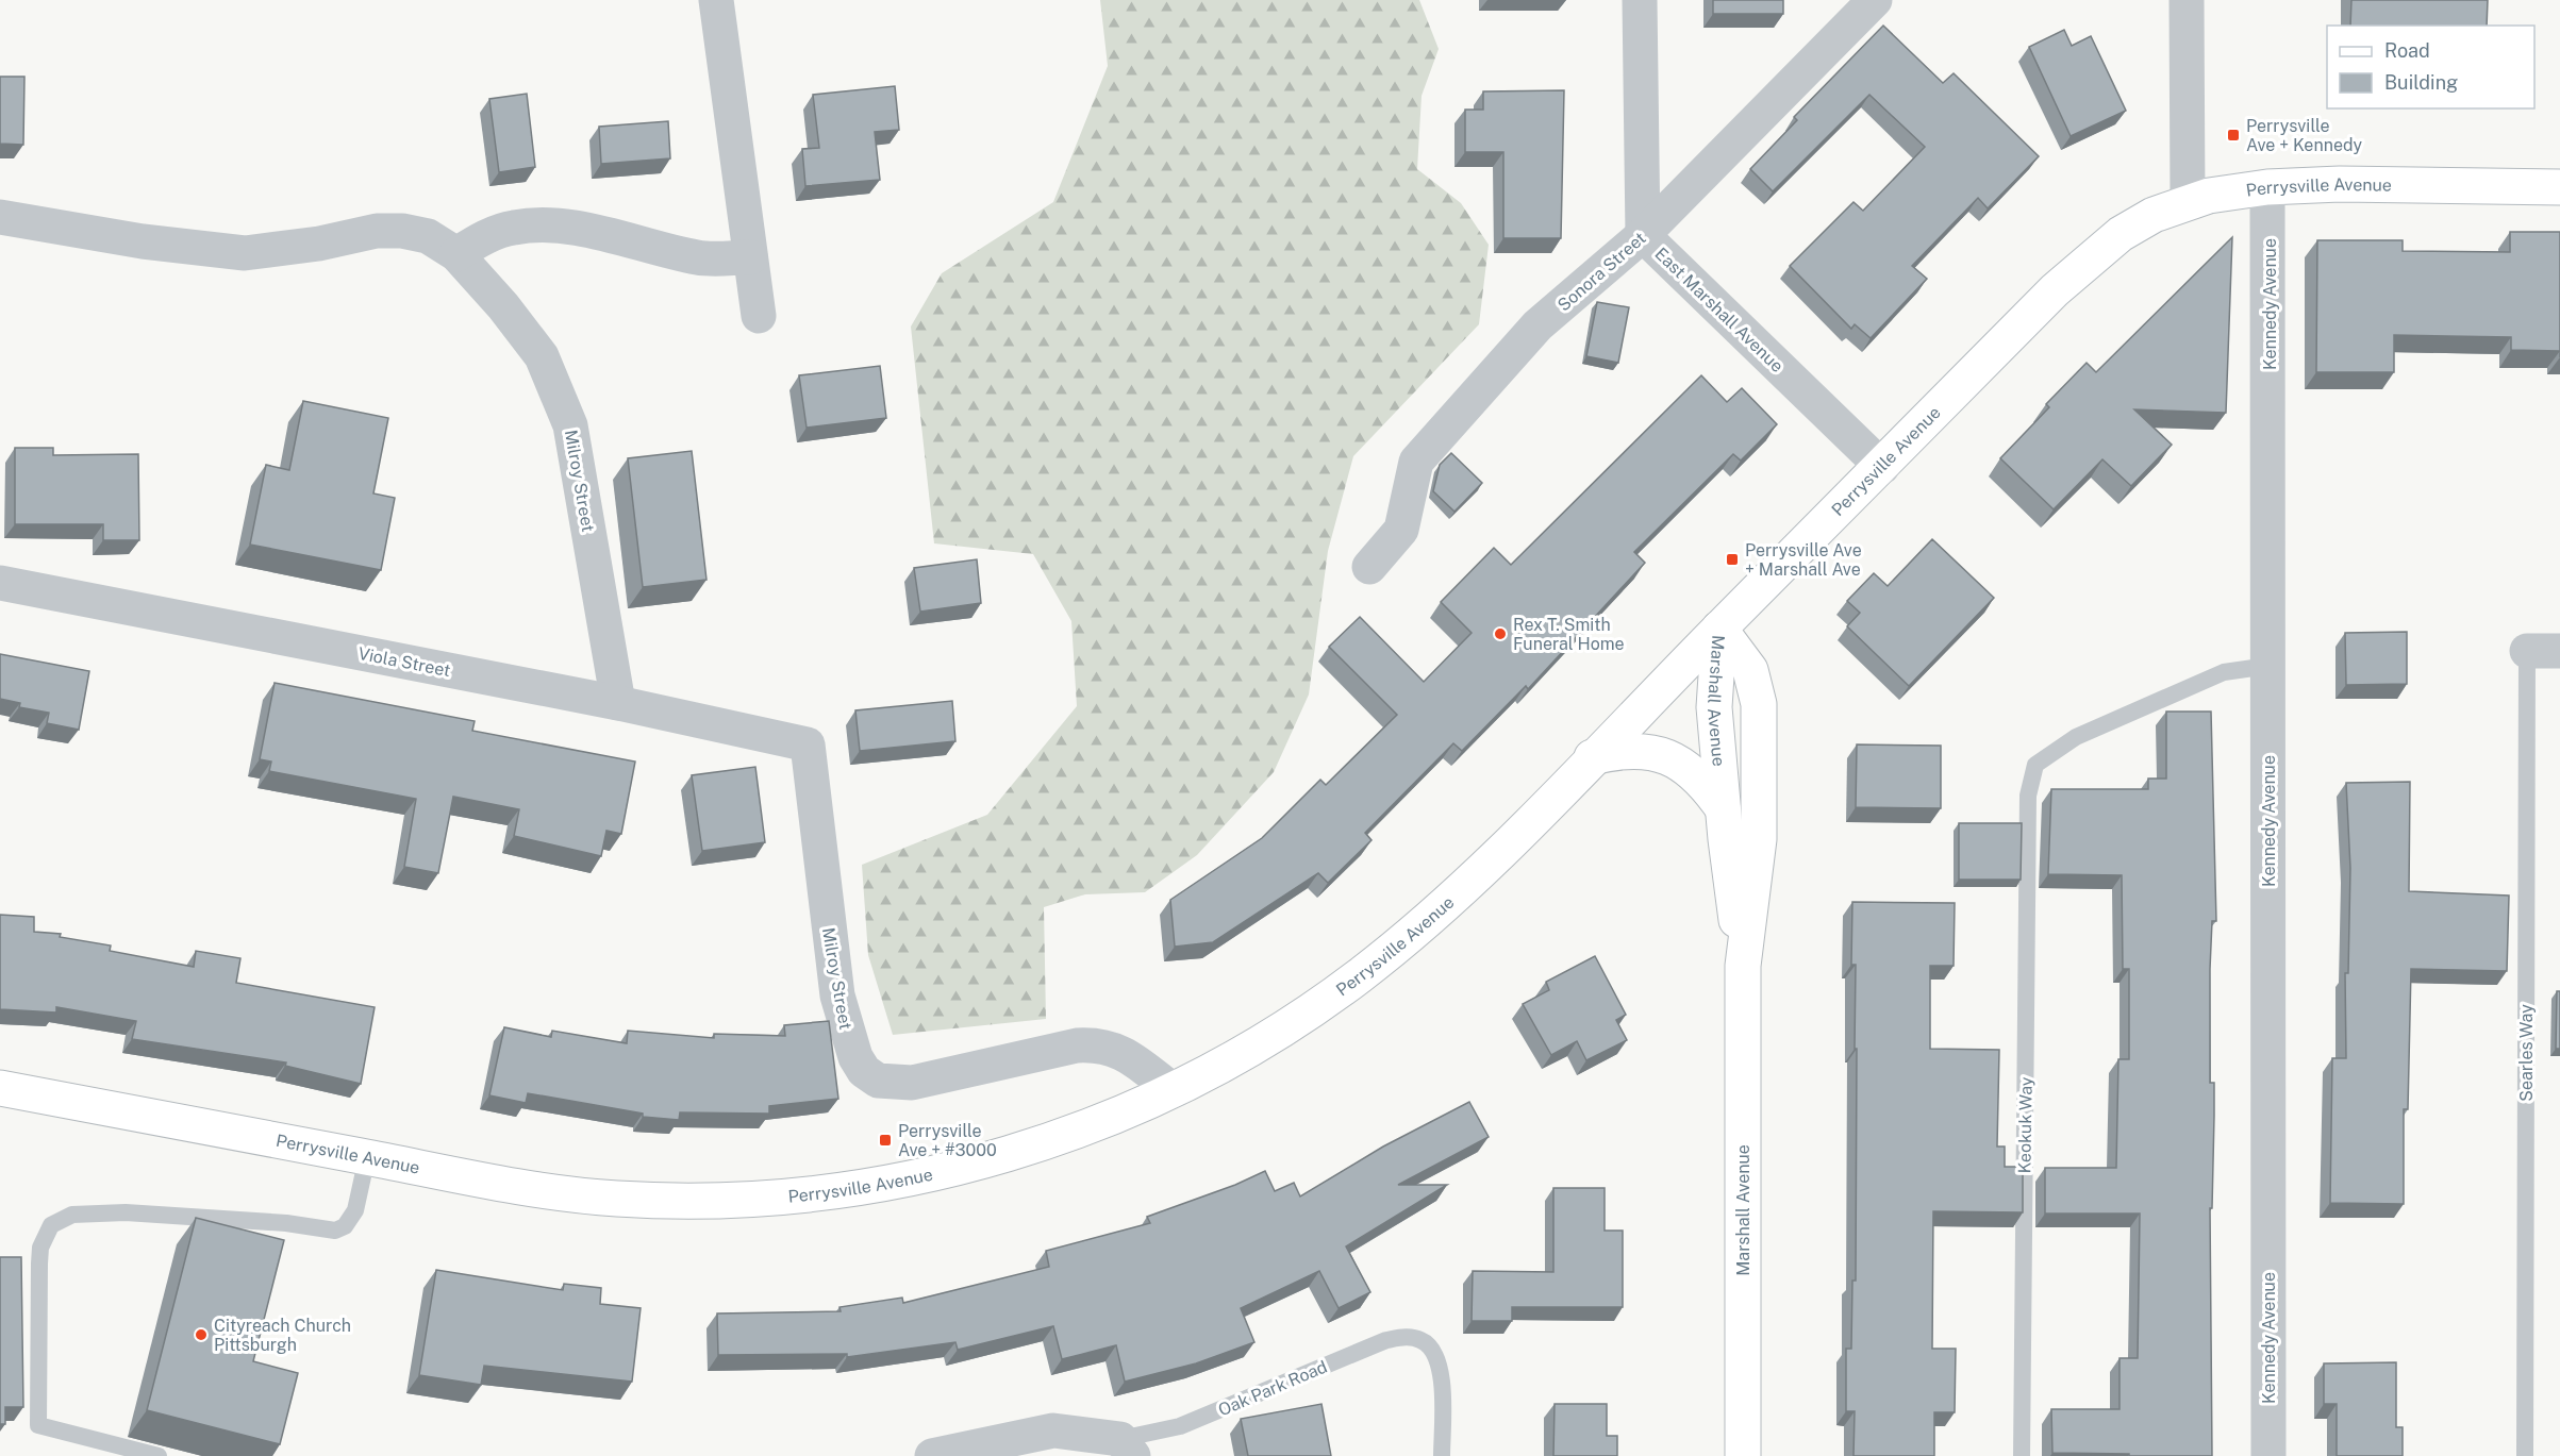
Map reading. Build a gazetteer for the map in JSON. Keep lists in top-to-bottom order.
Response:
{
  "streets": {
    "main road": ["Perrysville Avenue", "Marshall Avenue"],
    "street": [
      "Sonora Street",
      "Kennedy Avenue",
      "East Marshall Avenue",
      "Milroy Street",
      "Viola Street",
      "Oak Park Road"
    ],
    "lane": ["Searles Way", "Keokuk Way"]
  },
  "crossings": [
    ["Perrysville Avenue", "Kennedy Avenue"],
    ["Perrysville Avenue", "East Marshall Avenue"],
    ["Perrysville Avenue", "Milroy Street"],
    ["Perrysville Avenue", "Marshall Avenue"],
    ["Sonora Street", "East Marshall Avenue"],
    ["Kennedy Avenue", "Keokuk Way"],
    ["Milroy Street", "Viola Street"]
  ],
  "places": {
    "transit": ["Perrysville Ave + Kennedy", "Perrysville Ave + Marshall Ave", "Perrysville Ave + #3000"],
    "other": ["Rex T. Smith Funeral Home", "Cityreach Church Pittsburgh"]
  },
  "legend": ["Road", "Building"]
}
